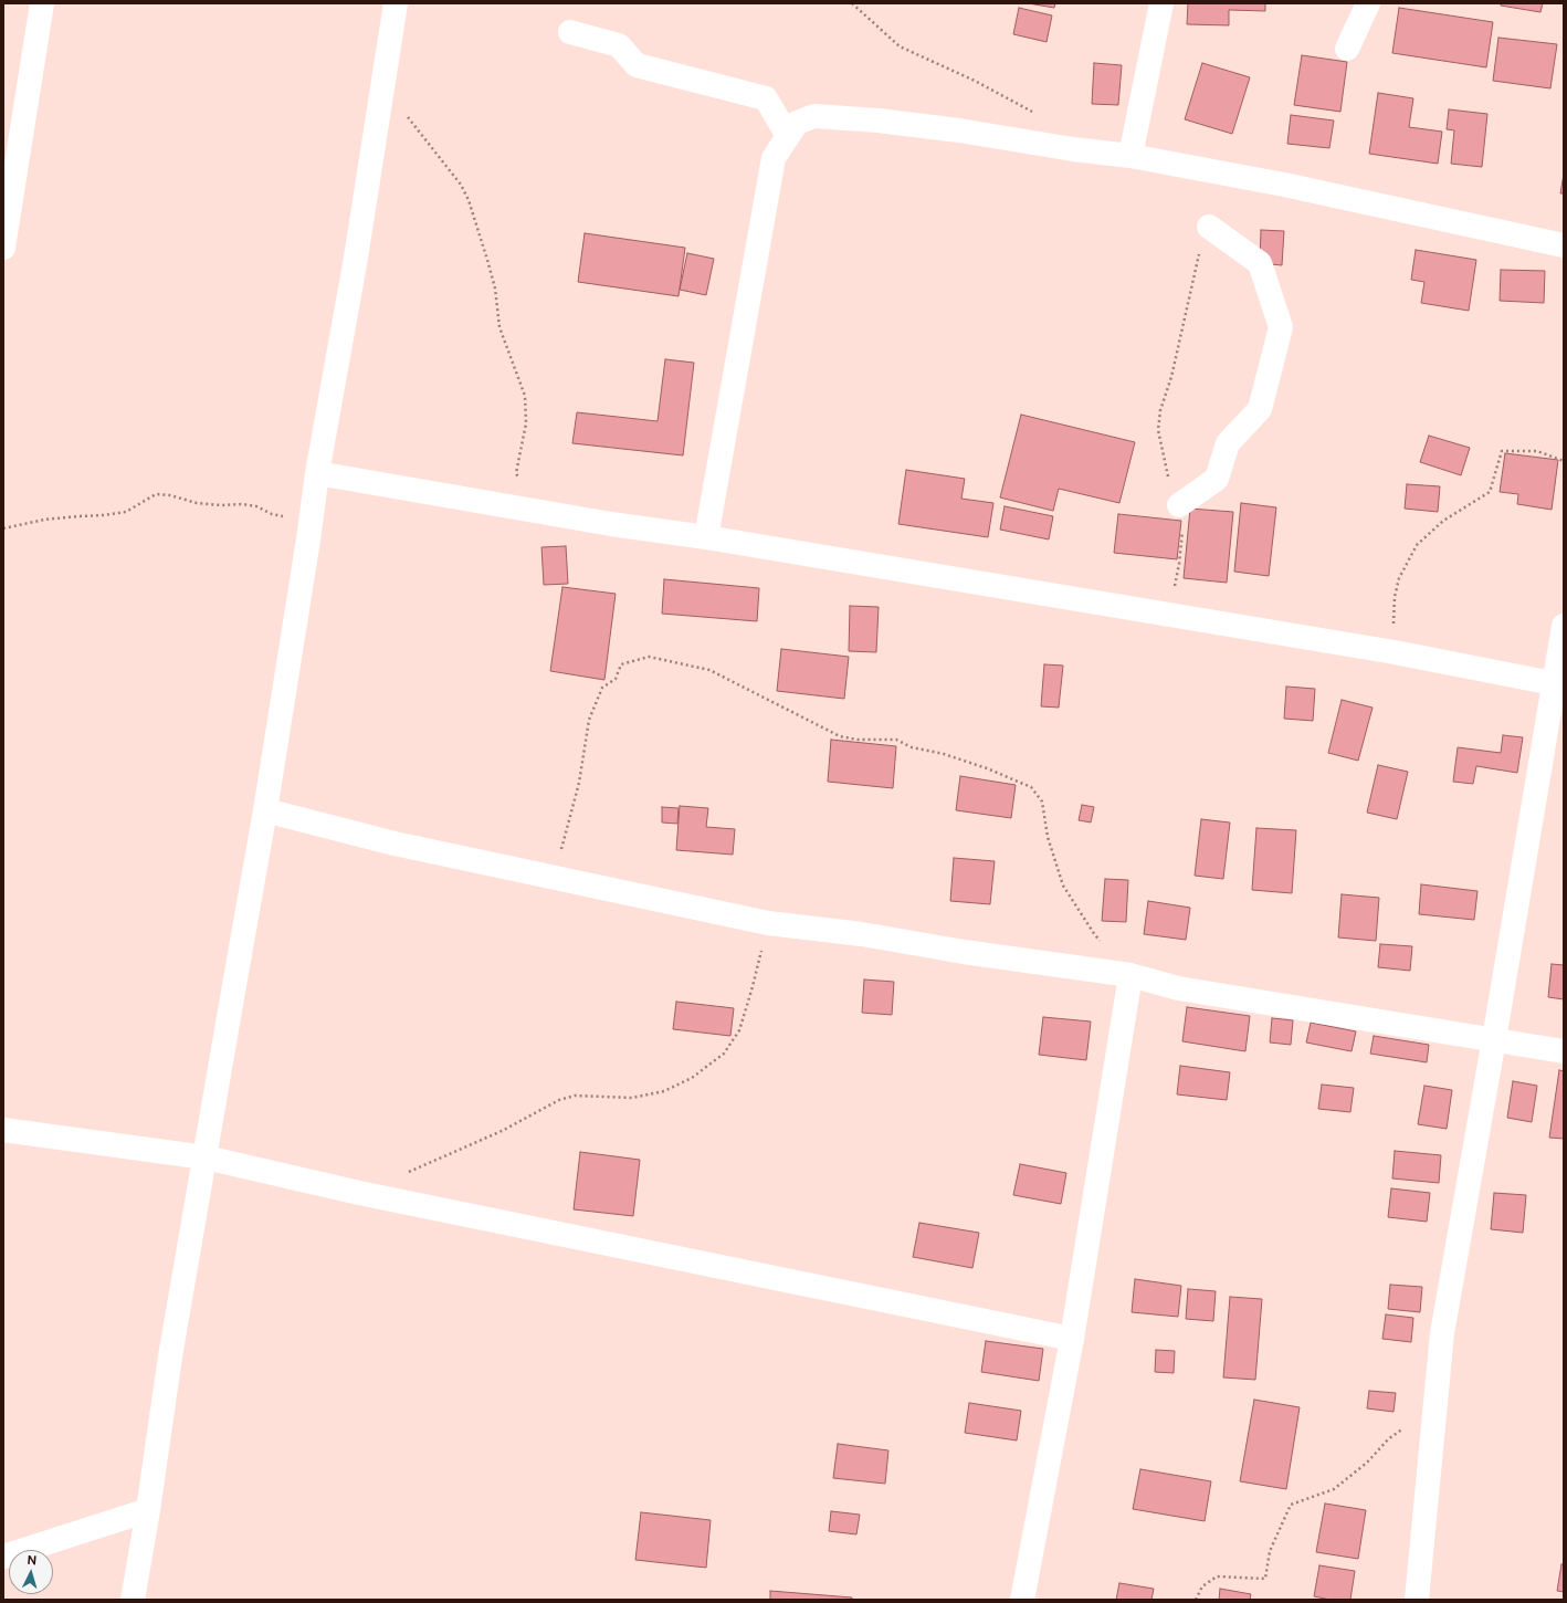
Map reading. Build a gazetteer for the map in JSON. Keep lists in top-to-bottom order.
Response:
{
  "north": "top"
}
